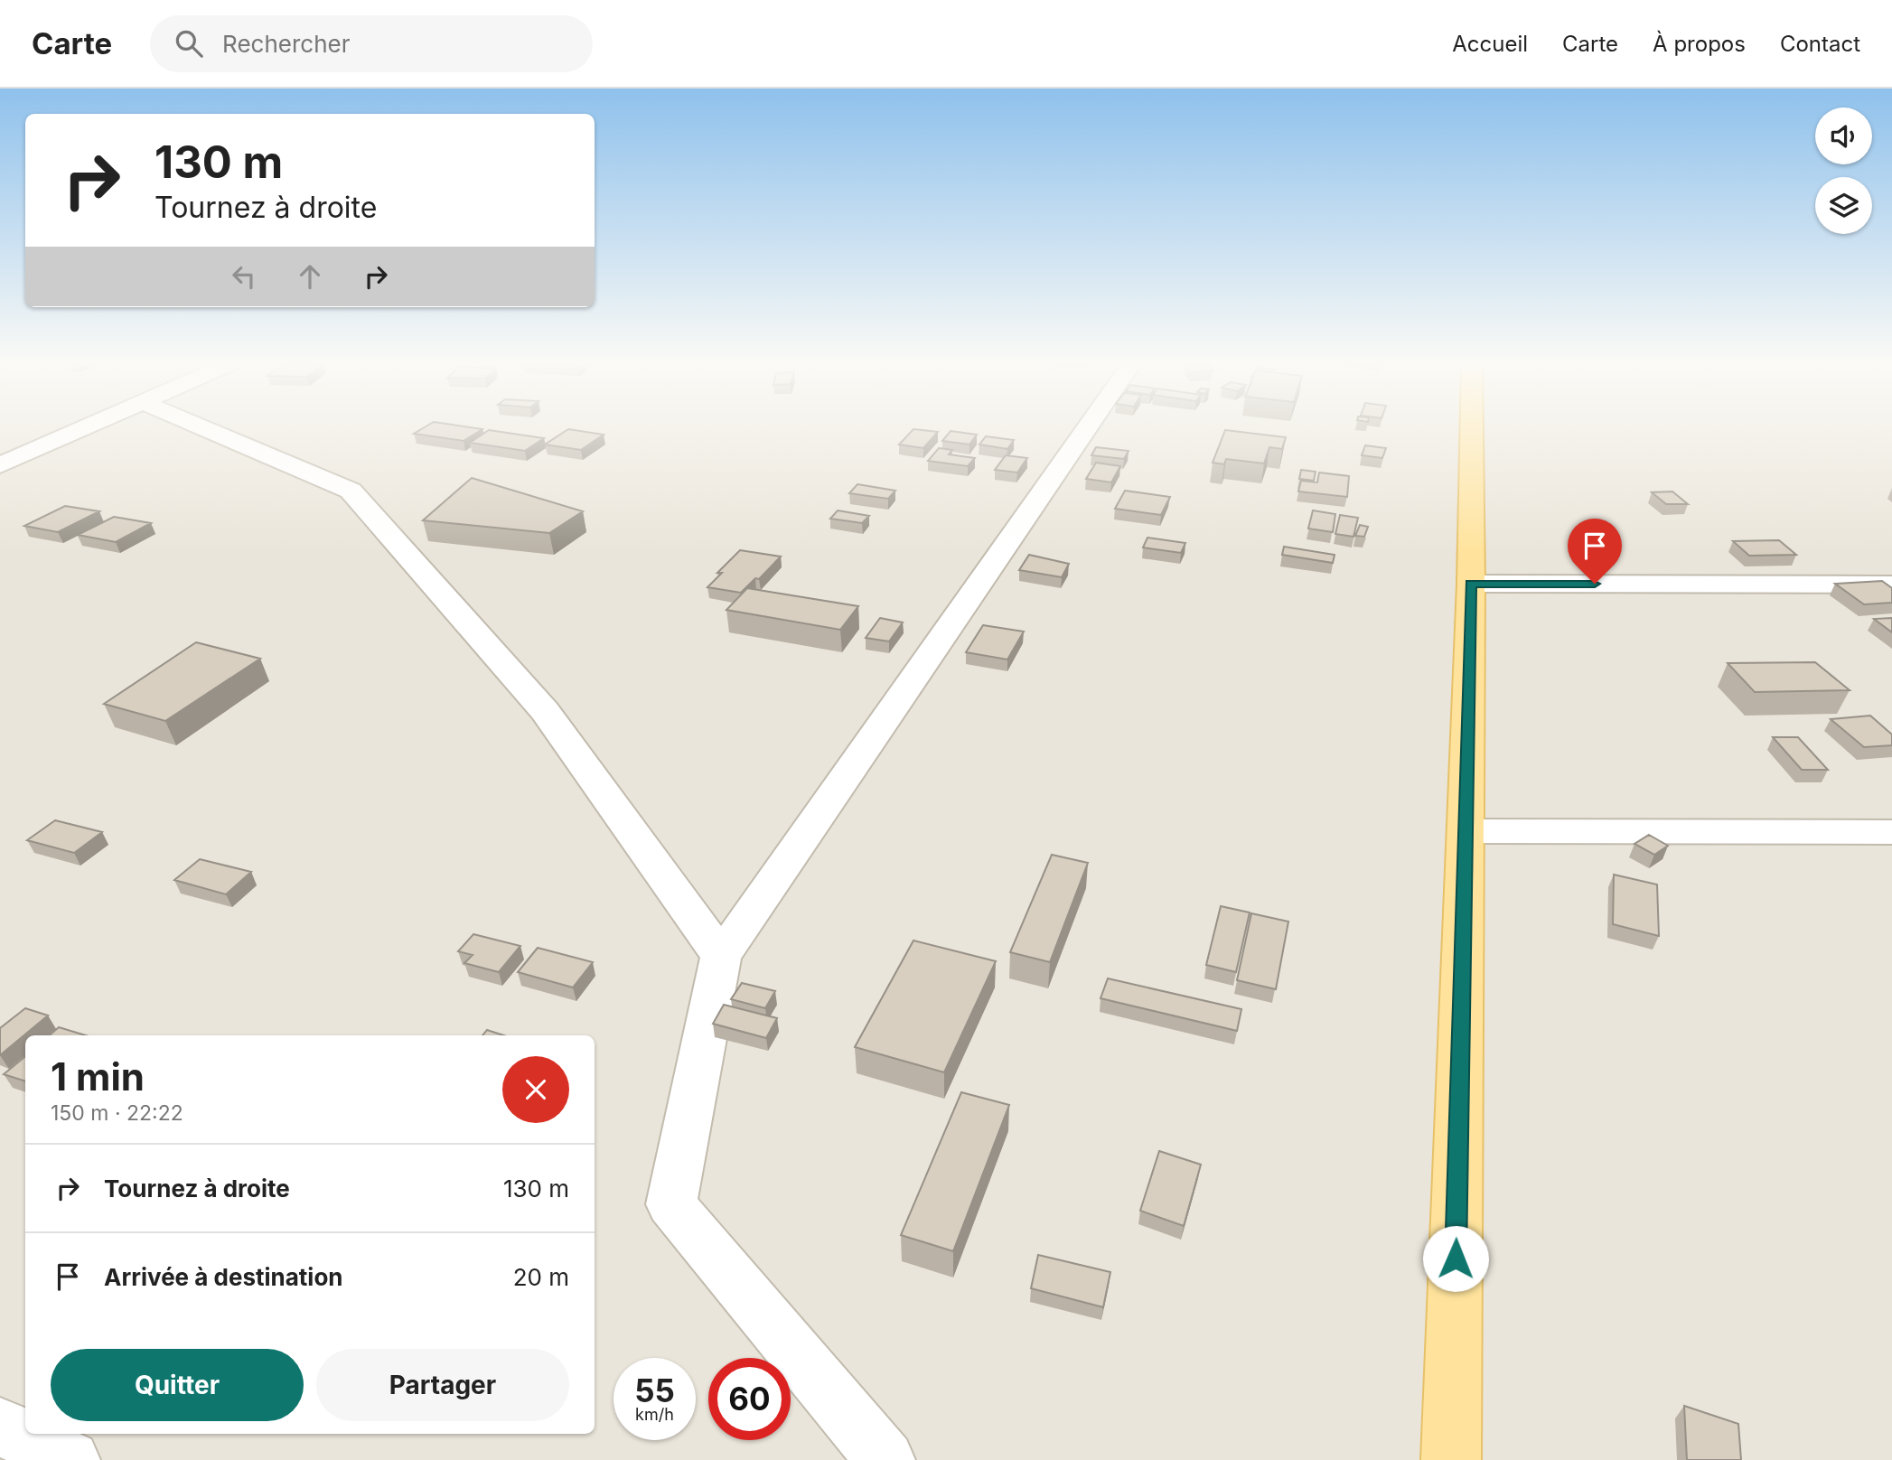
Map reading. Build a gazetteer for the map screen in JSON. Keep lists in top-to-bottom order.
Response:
{
  "page": {
    "header": "Carte",
    "search": "Rechercher",
    "nav": [
      "Accueil",
      "Carte",
      "À propos",
      "Contact"
    ],
    "turn": ["130 m", "Tournez à droite"],
    "heading": ["1 min", "150 m · 22:22"],
    "list": [
      {
        "name": "Tournez à droite",
        "value": "130 m"
      },
      {
        "name": "Arrivée à destination",
        "value": "20 m"
      }
    ],
    "buttons": ["Quitter", "Partager"],
    "speed": "55 km/h",
    "limit": "60"
  }
}
